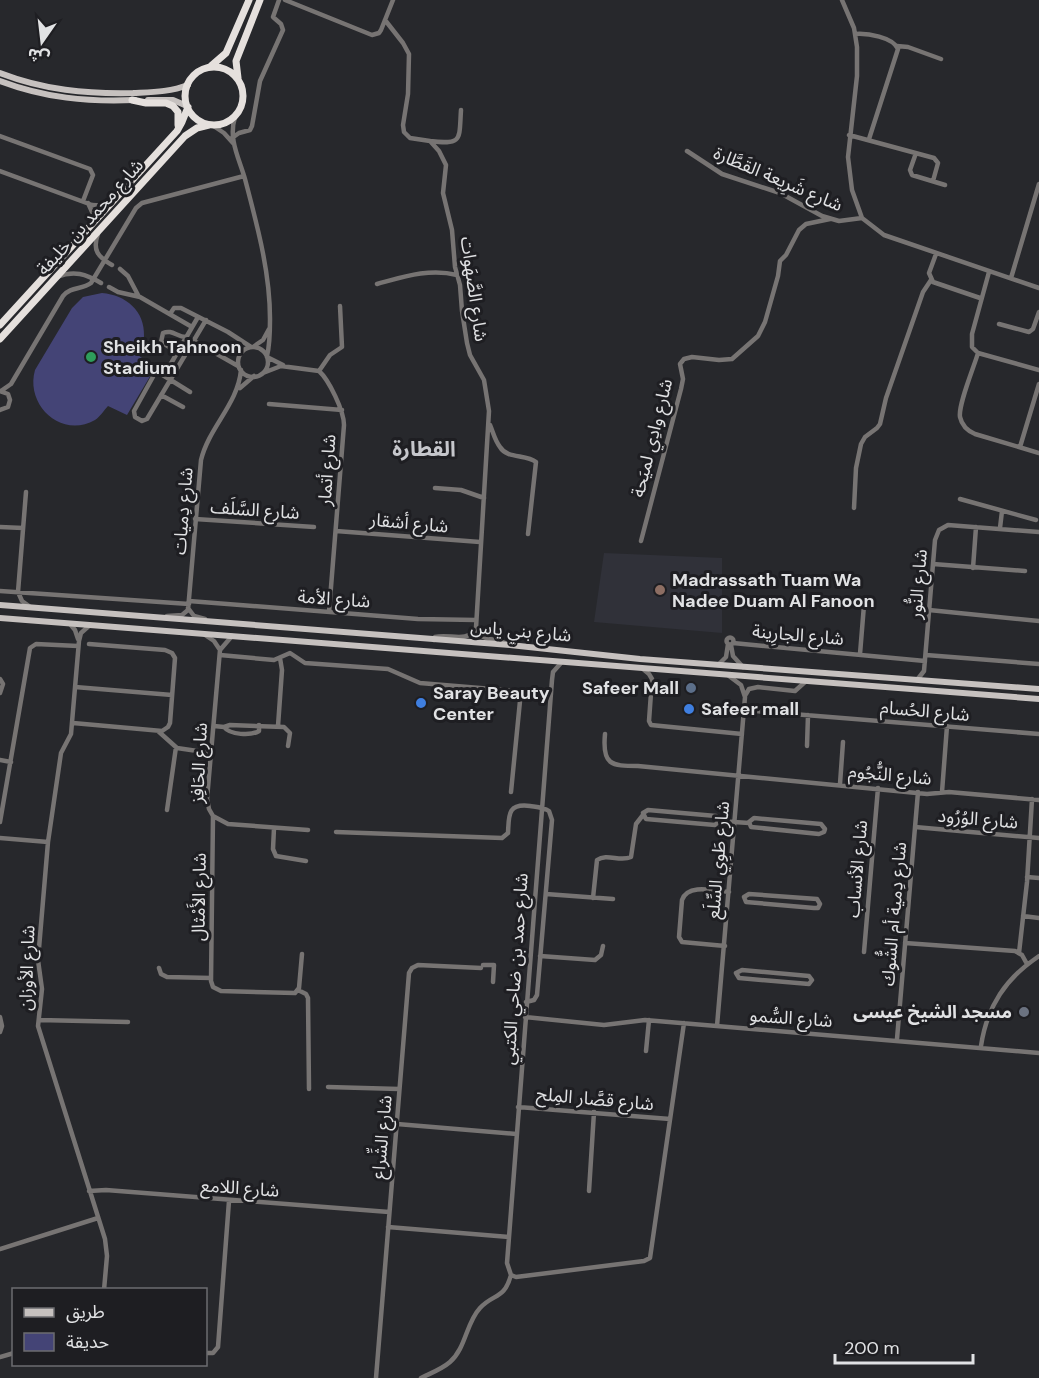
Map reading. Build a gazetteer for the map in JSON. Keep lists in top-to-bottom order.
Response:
{
  "streets": {
    "highway": ["شارع محمد بن خليفة"],
    "main road": ["شارع بني ياس"],
    "street": [
      "شارع شَرِيعة القَطَّارة",
      "شارع الصَّهَوات",
      "شارع وادِي لميَحة",
      "شارع أتمار",
      "شارع السَّلَف",
      "شارع دِميات",
      "شارع أشقار",
      "شارع النُّور",
      "شارع الأمة",
      "شارع الجارِينة",
      "شارع الحُسام",
      "شارع الحَافِز",
      "شارع النُّجُوم",
      "شارع الوُرُود",
      "شارع طَوِي السِّلَع",
      "شارع الأنساب",
      "شارع الأَمْثال",
      "شارع دِمية أم الشُّوك",
      "شارع الأوزان",
      "شارع حمد بن ضاحي الكتبي",
      "شارع السُّمو",
      "شارع قصَّار المِلح",
      "شارع الشِّراع",
      "شارع اللامع"
    ]
  },
  "crossings": [
    ["شارع شَرِيعة القَطَّارة", "شارع وادِي لميَحة"],
    ["شارع الصَّهَوات", "شارع أشقار"],
    ["شارع الصَّهَوات", "شارع الأمة"],
    ["شارع أتمار", "شارع أشقار"],
    ["شارع أتمار", "شارع الأمة"],
    ["شارع السَّلَف", "شارع دِميات"],
    ["شارع دِميات", "شارع الأمة"],
    ["شارع النُّور", "شارع الجارِينة"],
    ["شارع الحُسام", "شارع طَوِي السِّلَع"],
    ["شارع الحَافِز", "شارع الأَمْثال"],
    ["شارع النُّجُوم", "شارع طَوِي السِّلَع"],
    ["شارع النُّجُوم", "شارع الأنساب"],
    ["شارع النُّجُوم", "شارع دِمية أم الشُّوك"],
    ["شارع الوُرُود", "شارع دِمية أم الشُّوك"],
    ["شارع طَوِي السِّلَع", "شارع السُّمو"],
    ["شارع دِمية أم الشُّوك", "شارع السُّمو"],
    ["شارع الأوزان", "شارع اللامع"],
    ["شارع حمد بن ضاحي الكتبي", "شارع السُّمو"],
    ["شارع حمد بن ضاحي الكتبي", "شارع قصَّار المِلح"],
    ["شارع الشِّراع", "شارع اللامع"]
  ],
  "districts": ["القطارة"],
  "places": [
    "Sheikh Tahnoon Stadium",
    "Madrassath Tuam Wa Nadee Duam Al Fanoon",
    "Safeer Mall",
    "Saray Beauty Center",
    "Safeer mall",
    "مسجد الشيخ عيسى"
  ],
  "legend": ["طريق", "حديقة"],
  "scale_bar": "200 m",
  "north": "bottom"
}
